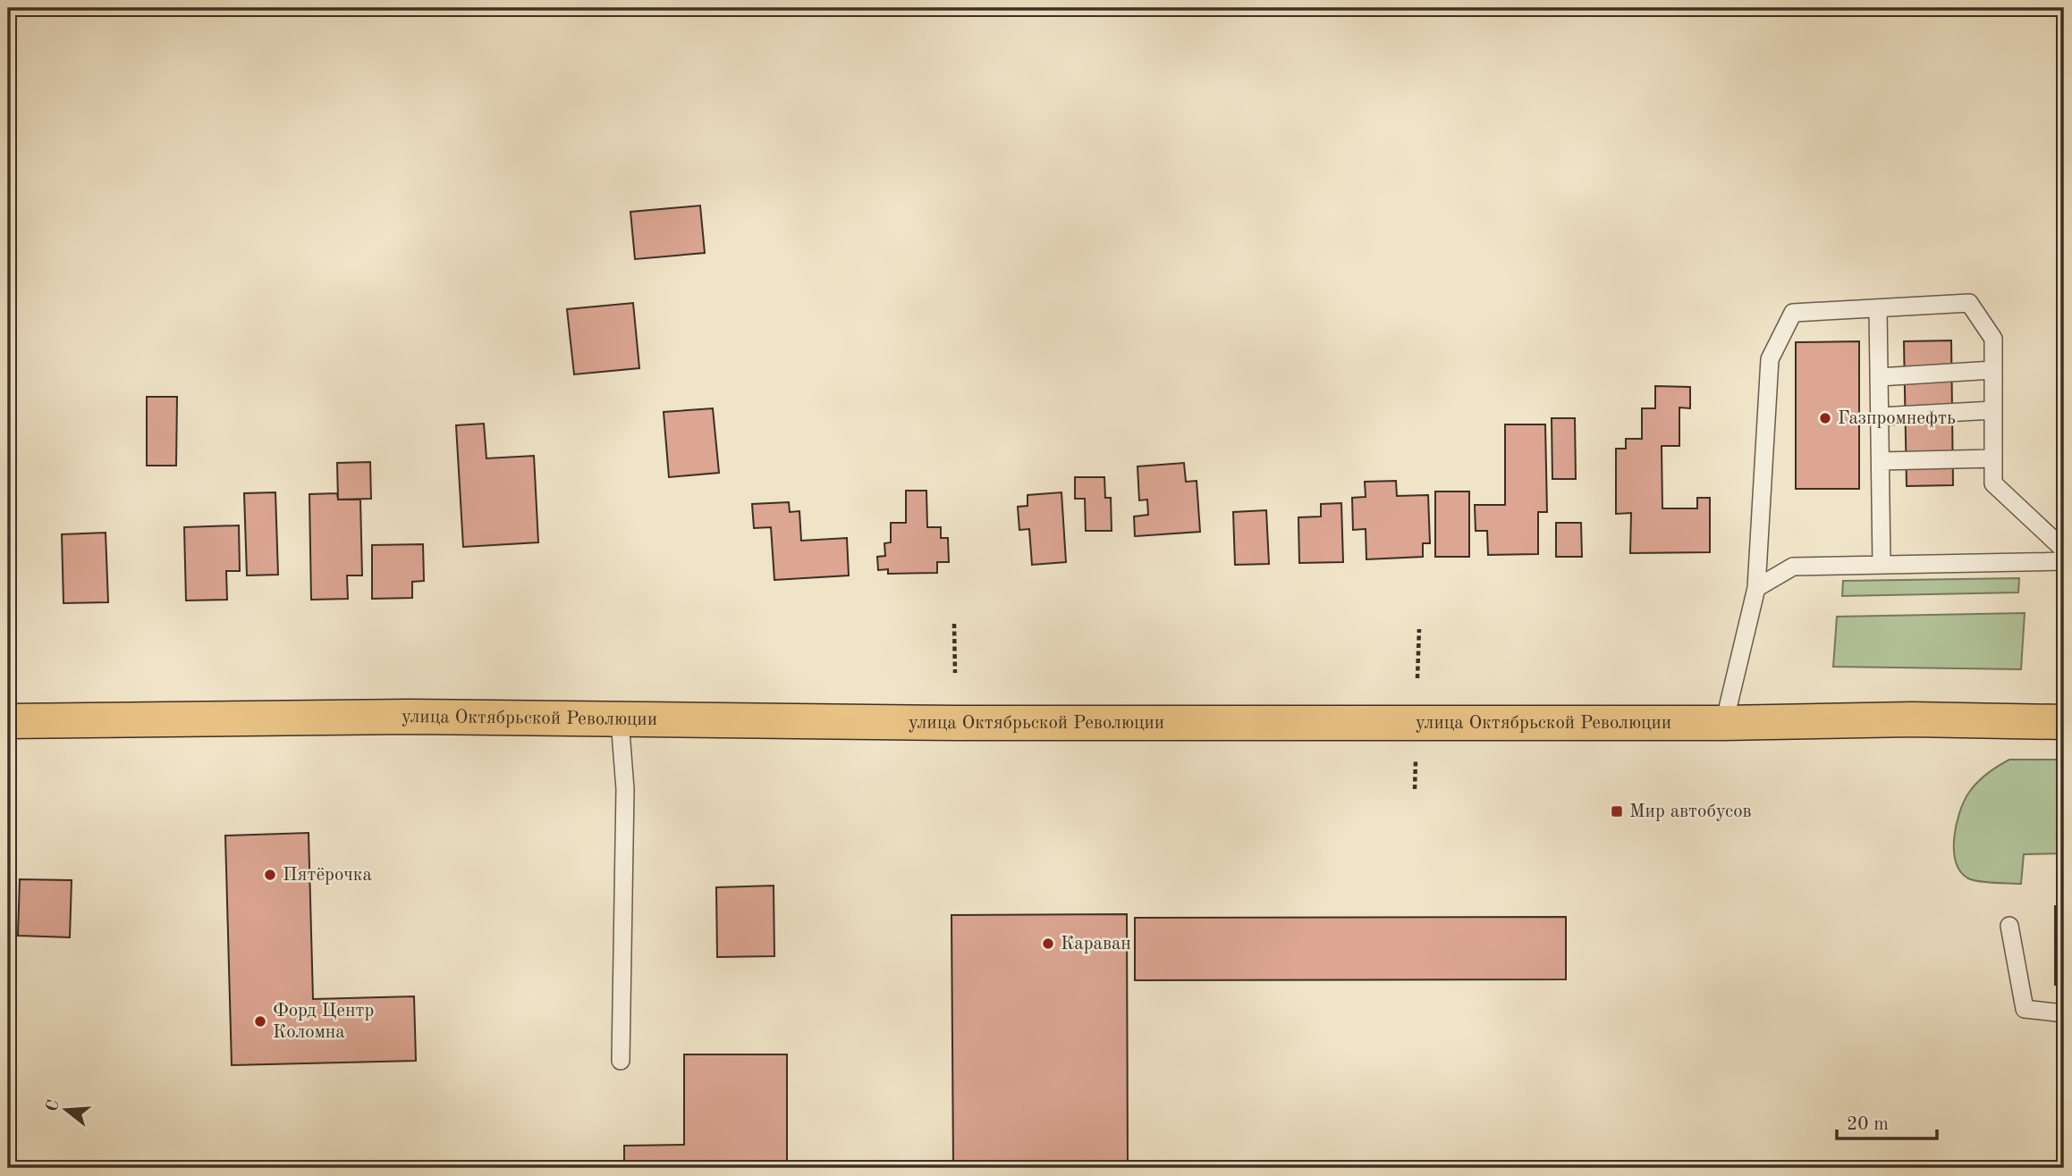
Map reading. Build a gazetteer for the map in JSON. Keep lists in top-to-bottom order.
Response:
{
  "streets": {
    "main road": ["улица Октябрьской Революции"]
  },
  "places": {
    "other": [
      "Газпромнефть",
      "Пятёрочка",
      "Караван",
      "Форд Центр Коломна"
    ],
    "transit": ["Мир автобусов"]
  },
  "scale_bar": "20 m",
  "north": "left"
}
